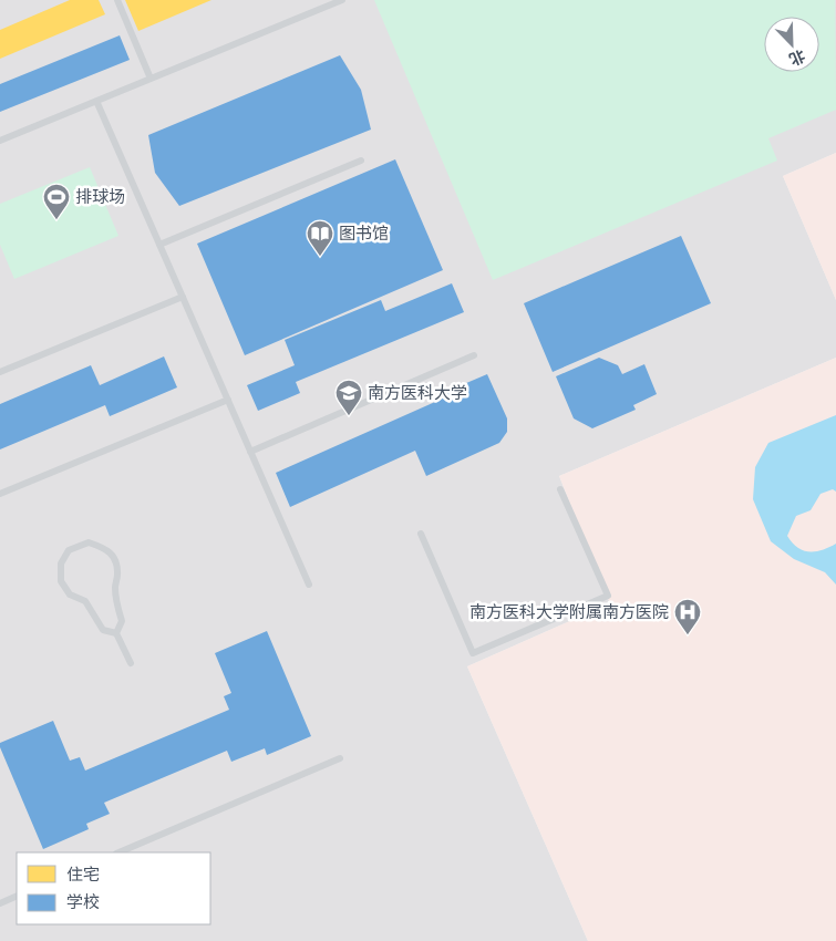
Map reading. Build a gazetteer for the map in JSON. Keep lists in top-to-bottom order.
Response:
{
  "places": {
    "sports": ["排球场"],
    "library": ["图书馆"],
    "school or university": ["南方医科大学"],
    "hospital": ["南方医科大学附属南方医院"]
  },
  "legend": ["住宅", "学校"],
  "north": "bottom right"
}
